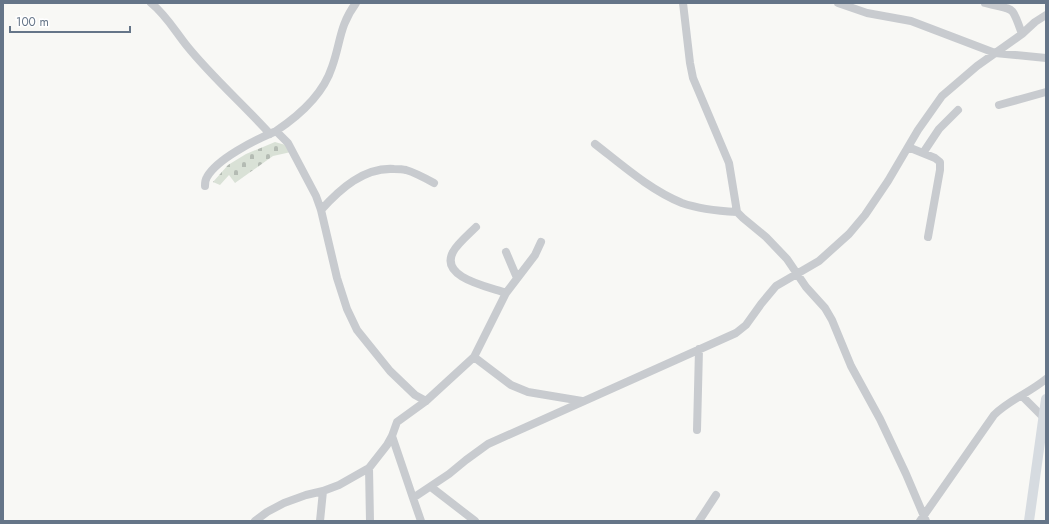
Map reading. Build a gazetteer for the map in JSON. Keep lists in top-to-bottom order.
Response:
{
  "scale_bar": "100 m"
}
